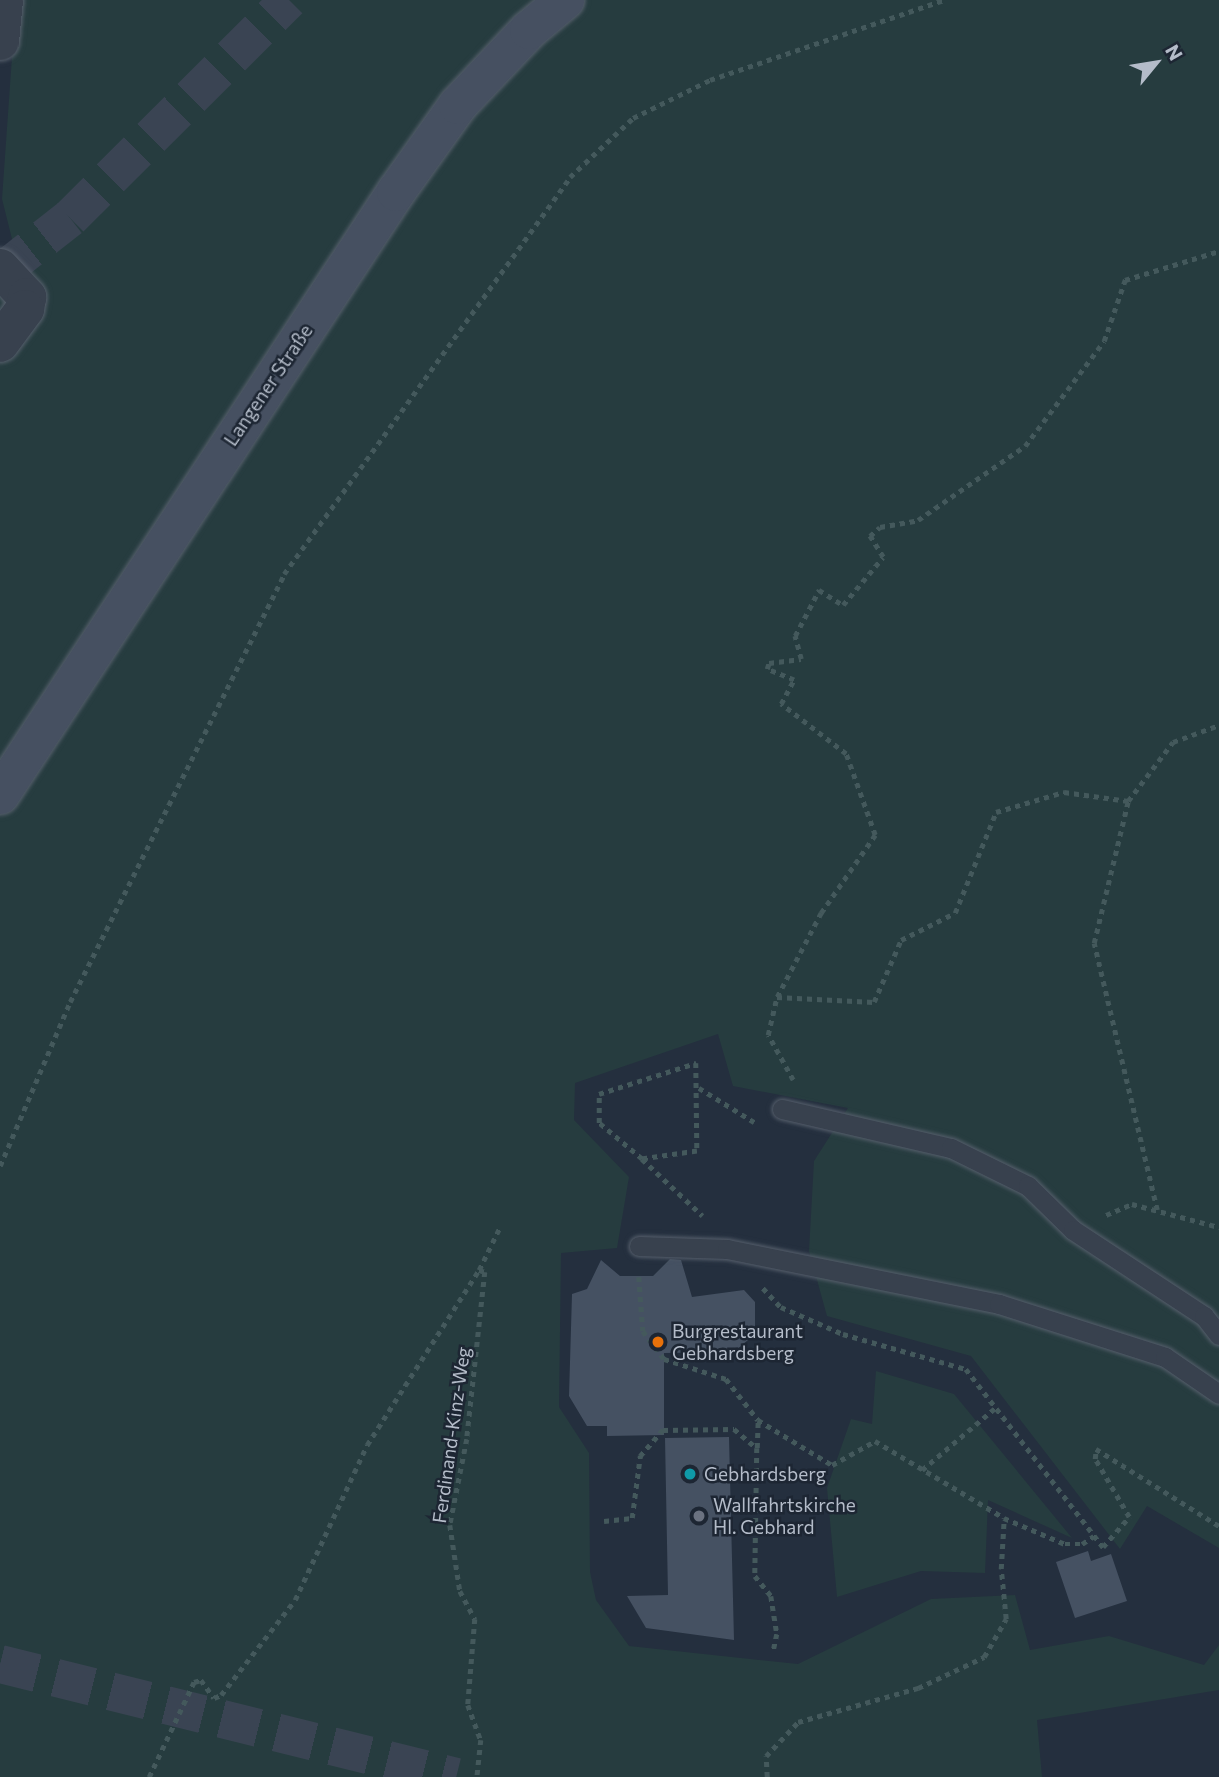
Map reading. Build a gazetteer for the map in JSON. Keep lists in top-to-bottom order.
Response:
{
  "streets": {
    "main road": ["Langener Straße"],
    "path": ["Ferdinand-Kinz-Weg"]
  },
  "places": ["Burgrestaurant Gebhardsberg", "Gebhardsberg", "Wallfahrtskirche Hl. Gebhard"],
  "north": "top right"
}
